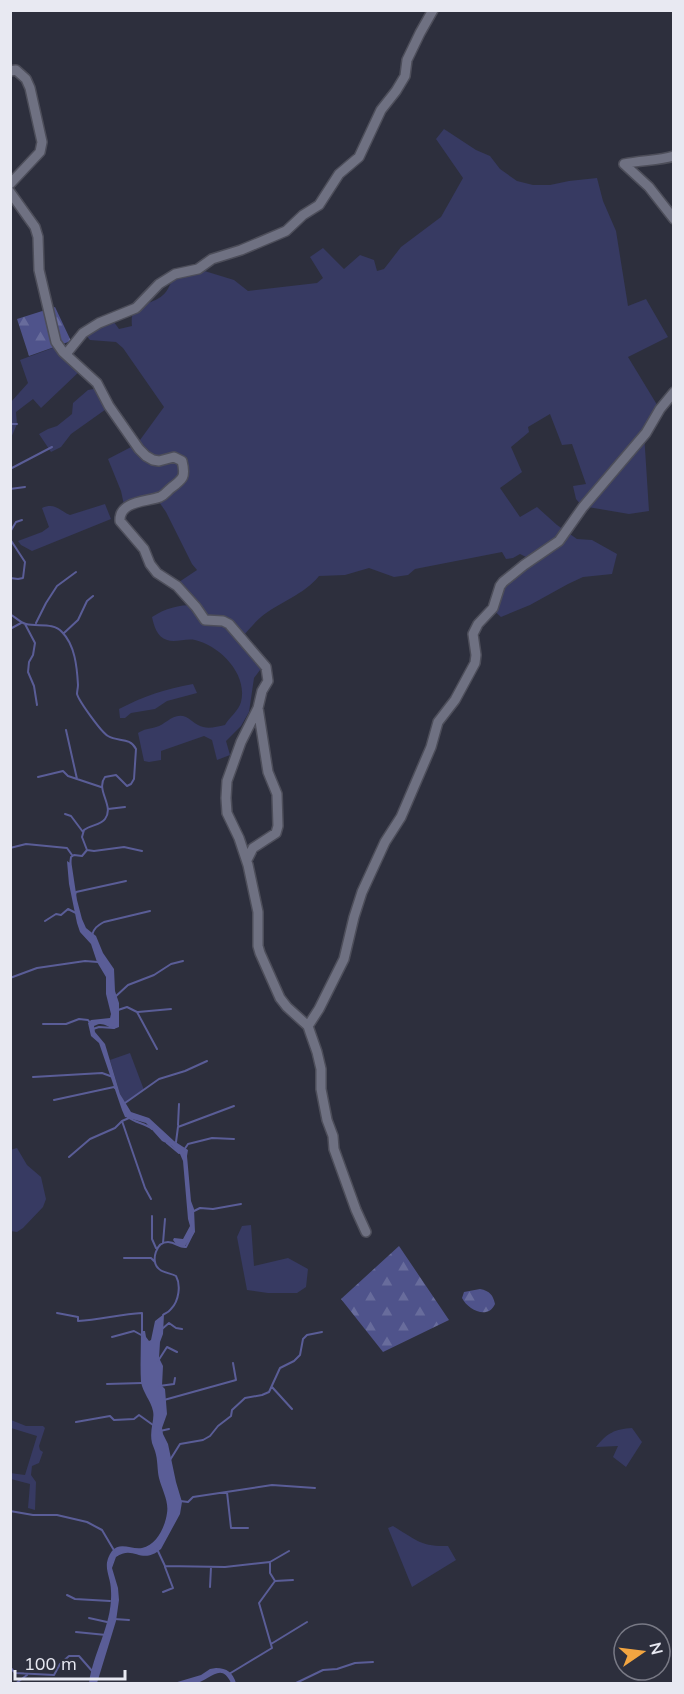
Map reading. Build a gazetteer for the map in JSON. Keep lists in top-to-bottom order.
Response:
{
  "scale_bar": "100 m",
  "north": "right"
}
